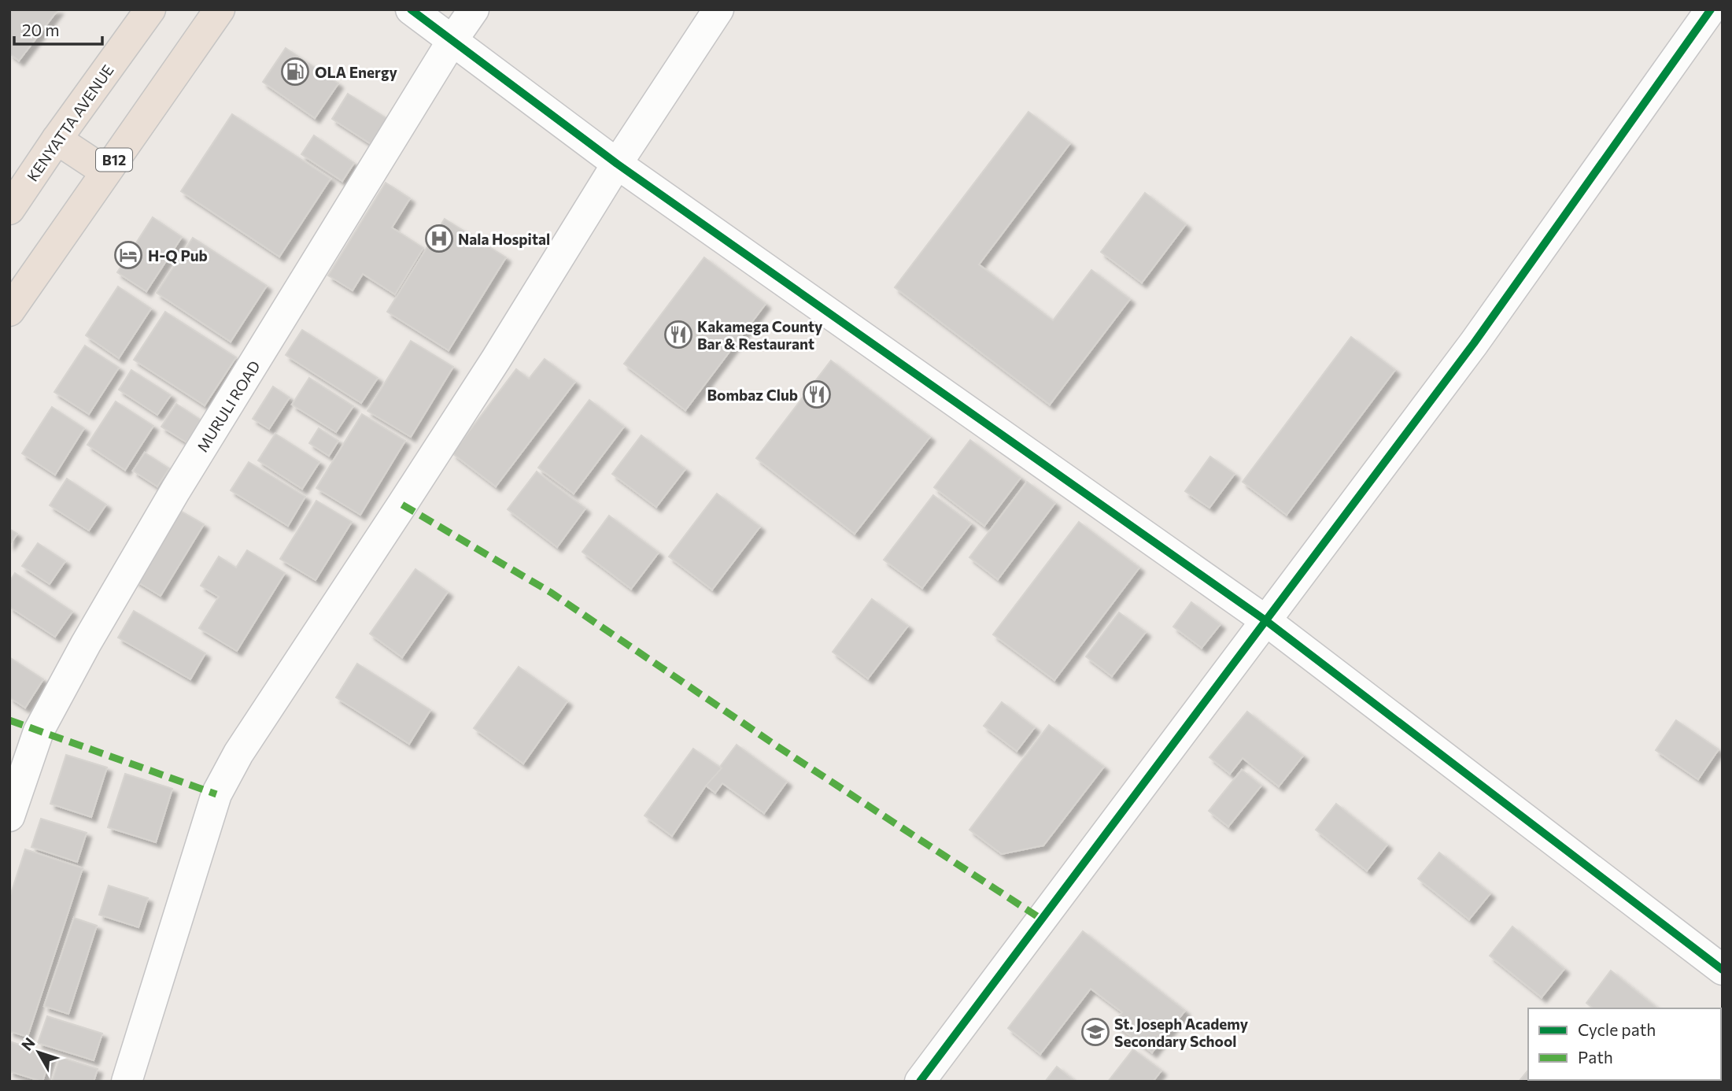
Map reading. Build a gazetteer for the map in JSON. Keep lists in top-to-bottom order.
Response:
{
  "streets": {
    "highway": ["KENYATTA AVENUE", "B12"],
    "street": ["MURULI ROAD"]
  },
  "places": {
    "fuel station": ["OLA Energy"],
    "hospital": ["Nala Hospital"],
    "hotel": ["H-Q Pub"],
    "restaurant": ["Kakamega County Bar & Restaurant", "Bombaz Club"],
    "school or university": ["St. Joseph Academy Secondary School"]
  },
  "legend": ["Cycle path", "Path"],
  "scale_bar": "20 m",
  "north": "top left"
}
